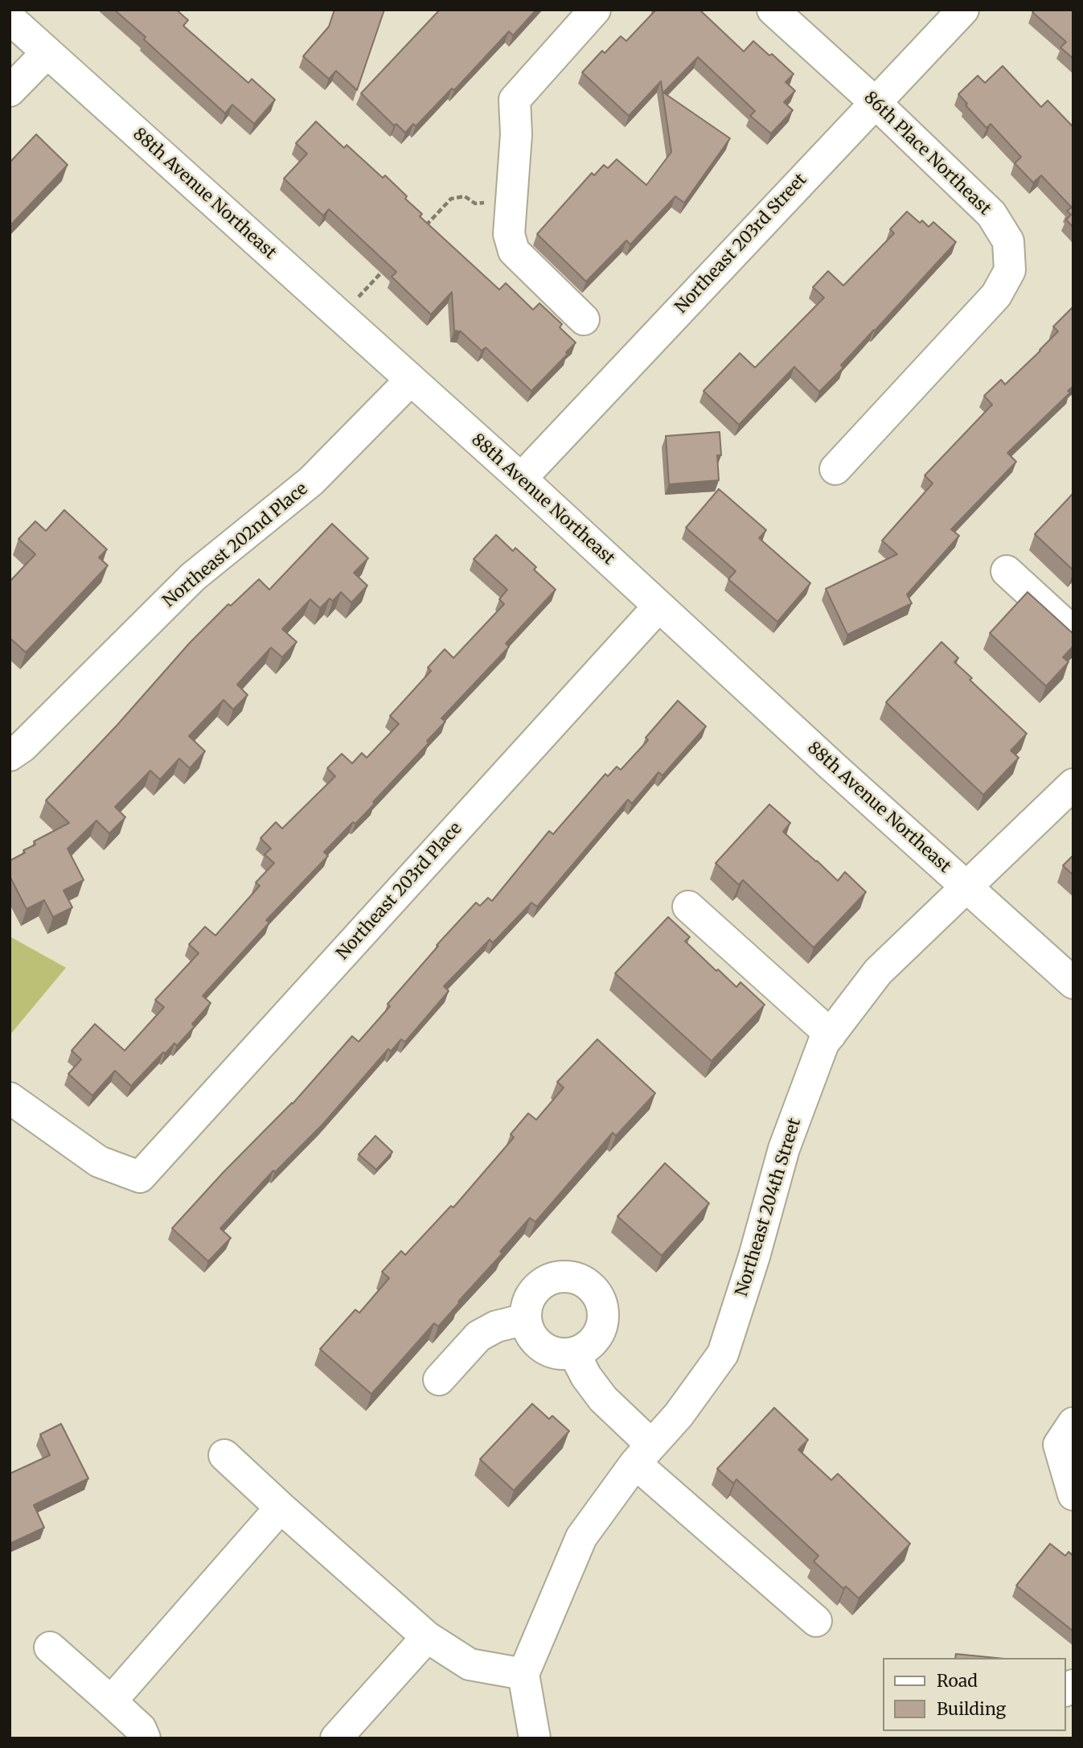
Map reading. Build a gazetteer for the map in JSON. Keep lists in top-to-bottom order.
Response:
{
  "streets": {
    "street": [
      "86th Place Northeast",
      "88th Avenue Northeast",
      "Northeast 203rd Street",
      "Northeast 202nd Place",
      "Northeast 203rd Place",
      "Northeast 204th Street"
    ]
  },
  "crossings": [
    ["86th Place Northeast", "Northeast 203rd Street"],
    ["88th Avenue Northeast", "Northeast 203rd Street"],
    ["88th Avenue Northeast", "Northeast 202nd Place"],
    ["88th Avenue Northeast", "Northeast 203rd Place"],
    ["88th Avenue Northeast", "Northeast 204th Street"]
  ],
  "legend": ["Road", "Building"]
}
